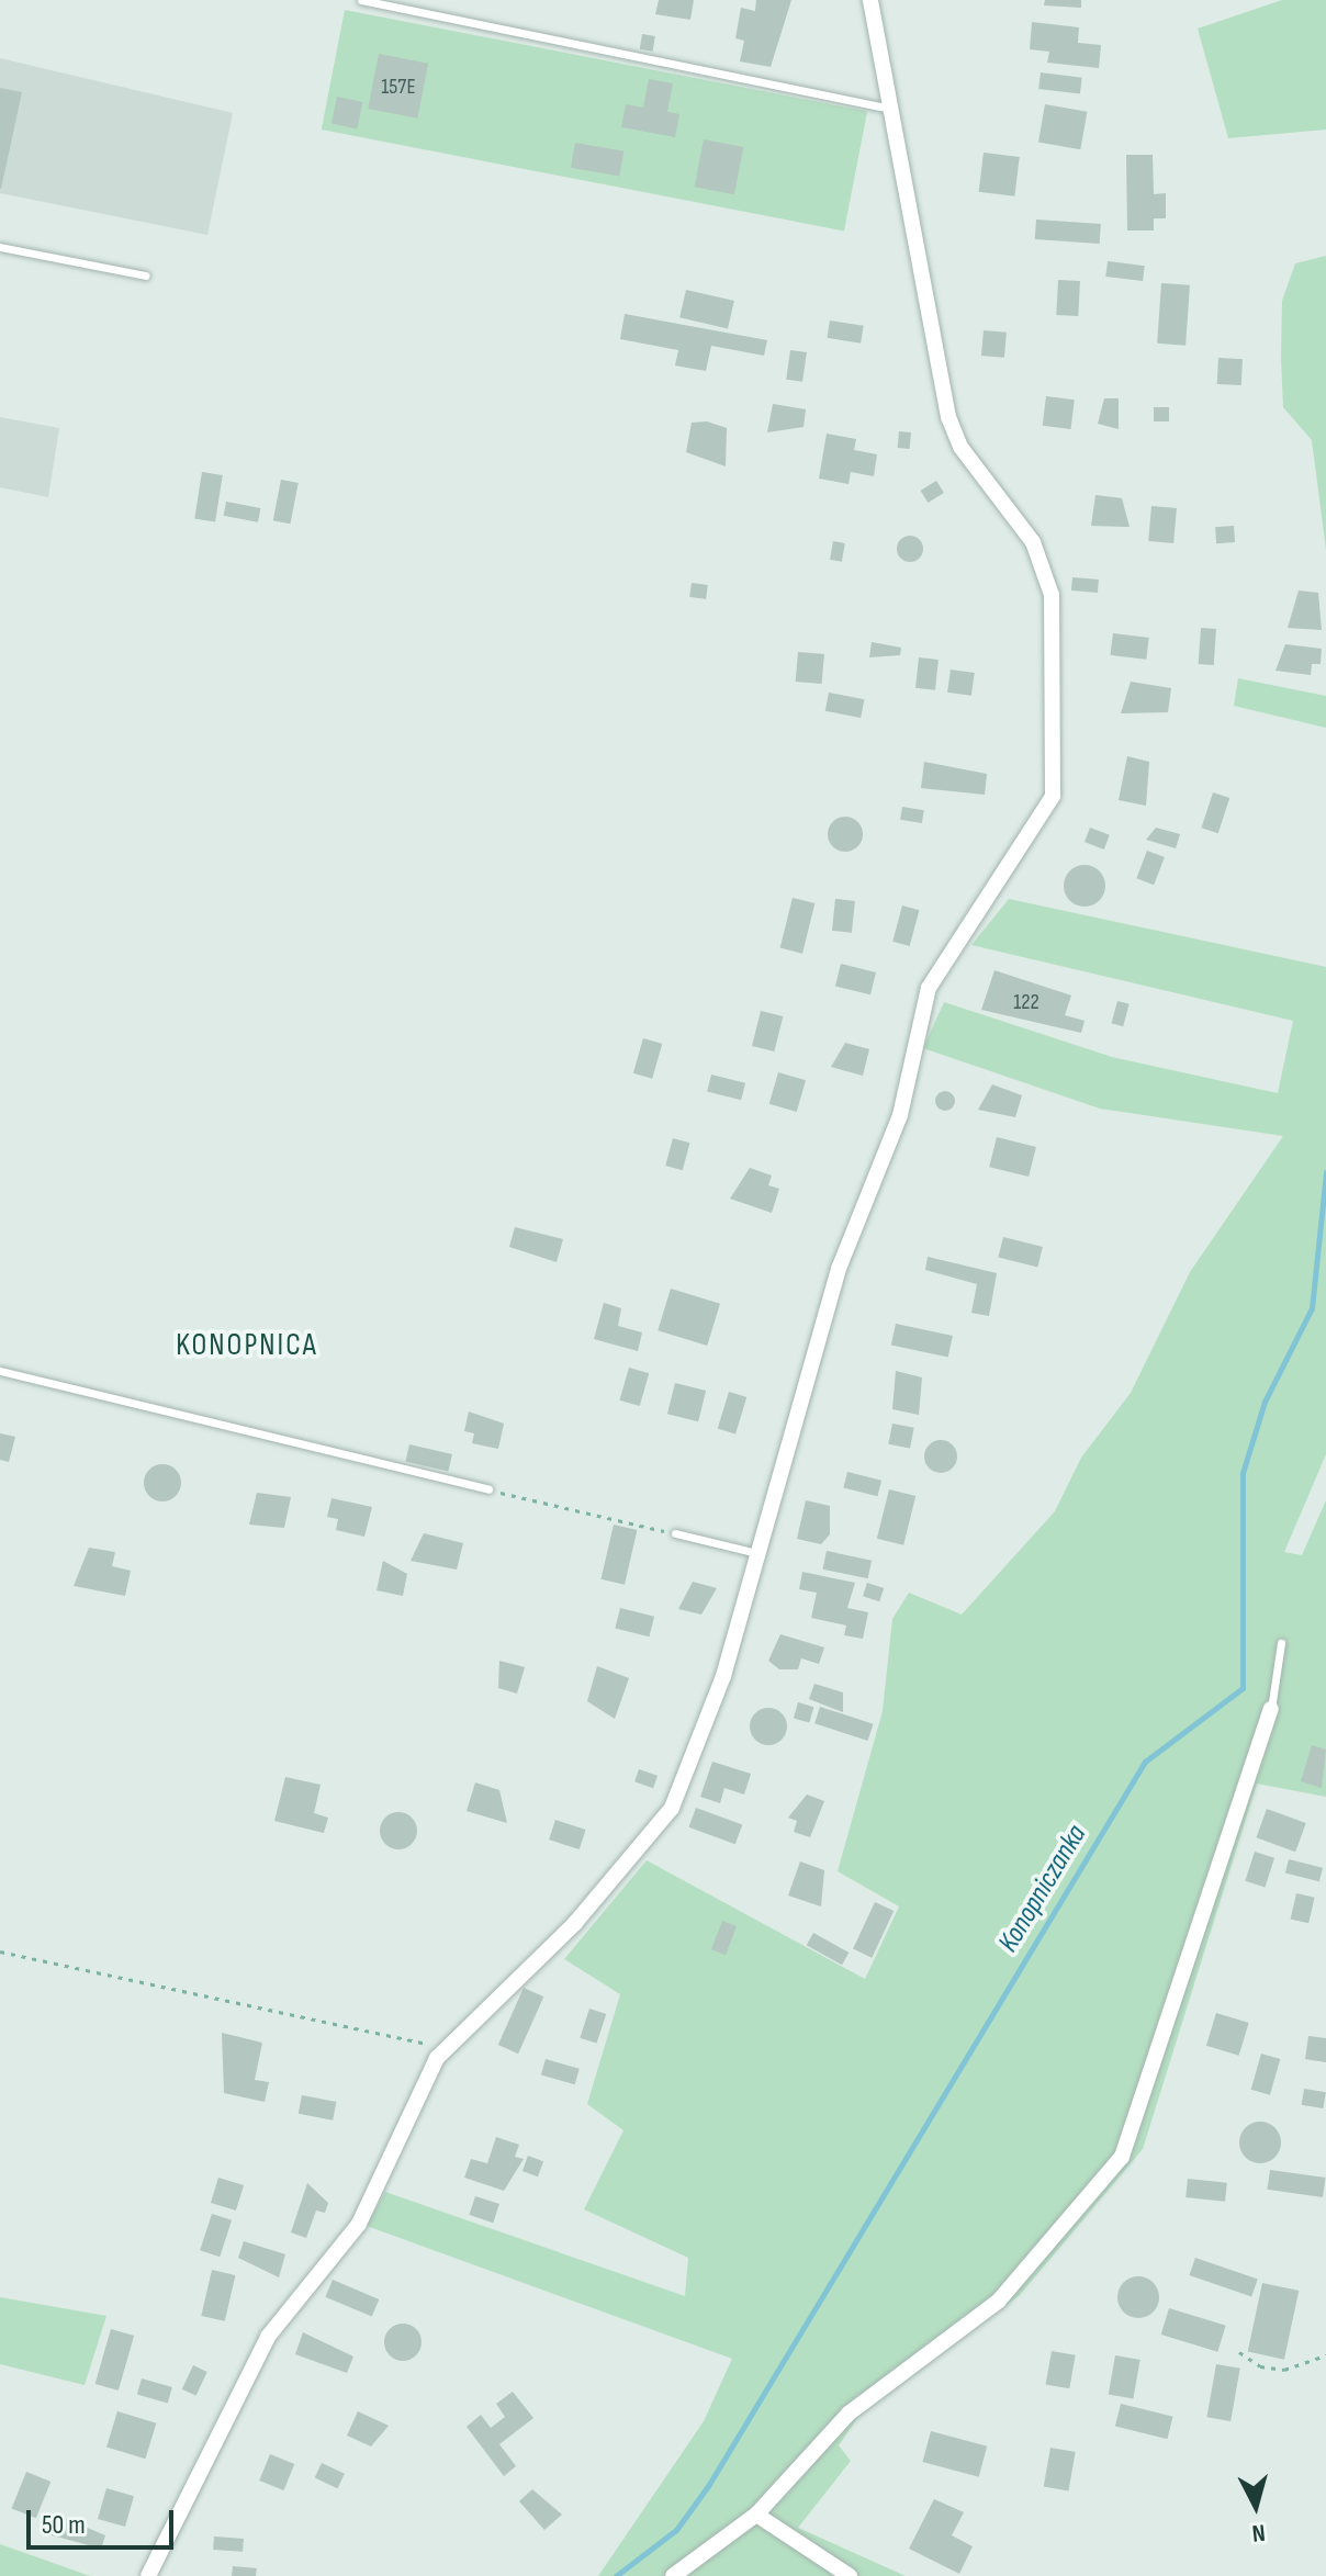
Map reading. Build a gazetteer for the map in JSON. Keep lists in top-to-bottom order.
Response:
{
  "districts": ["KONOPNICA"],
  "water": ["Konopniczanka"],
  "house_numbers": ["157E", "122"],
  "scale_bar": "50 m",
  "north": "bottom"
}
